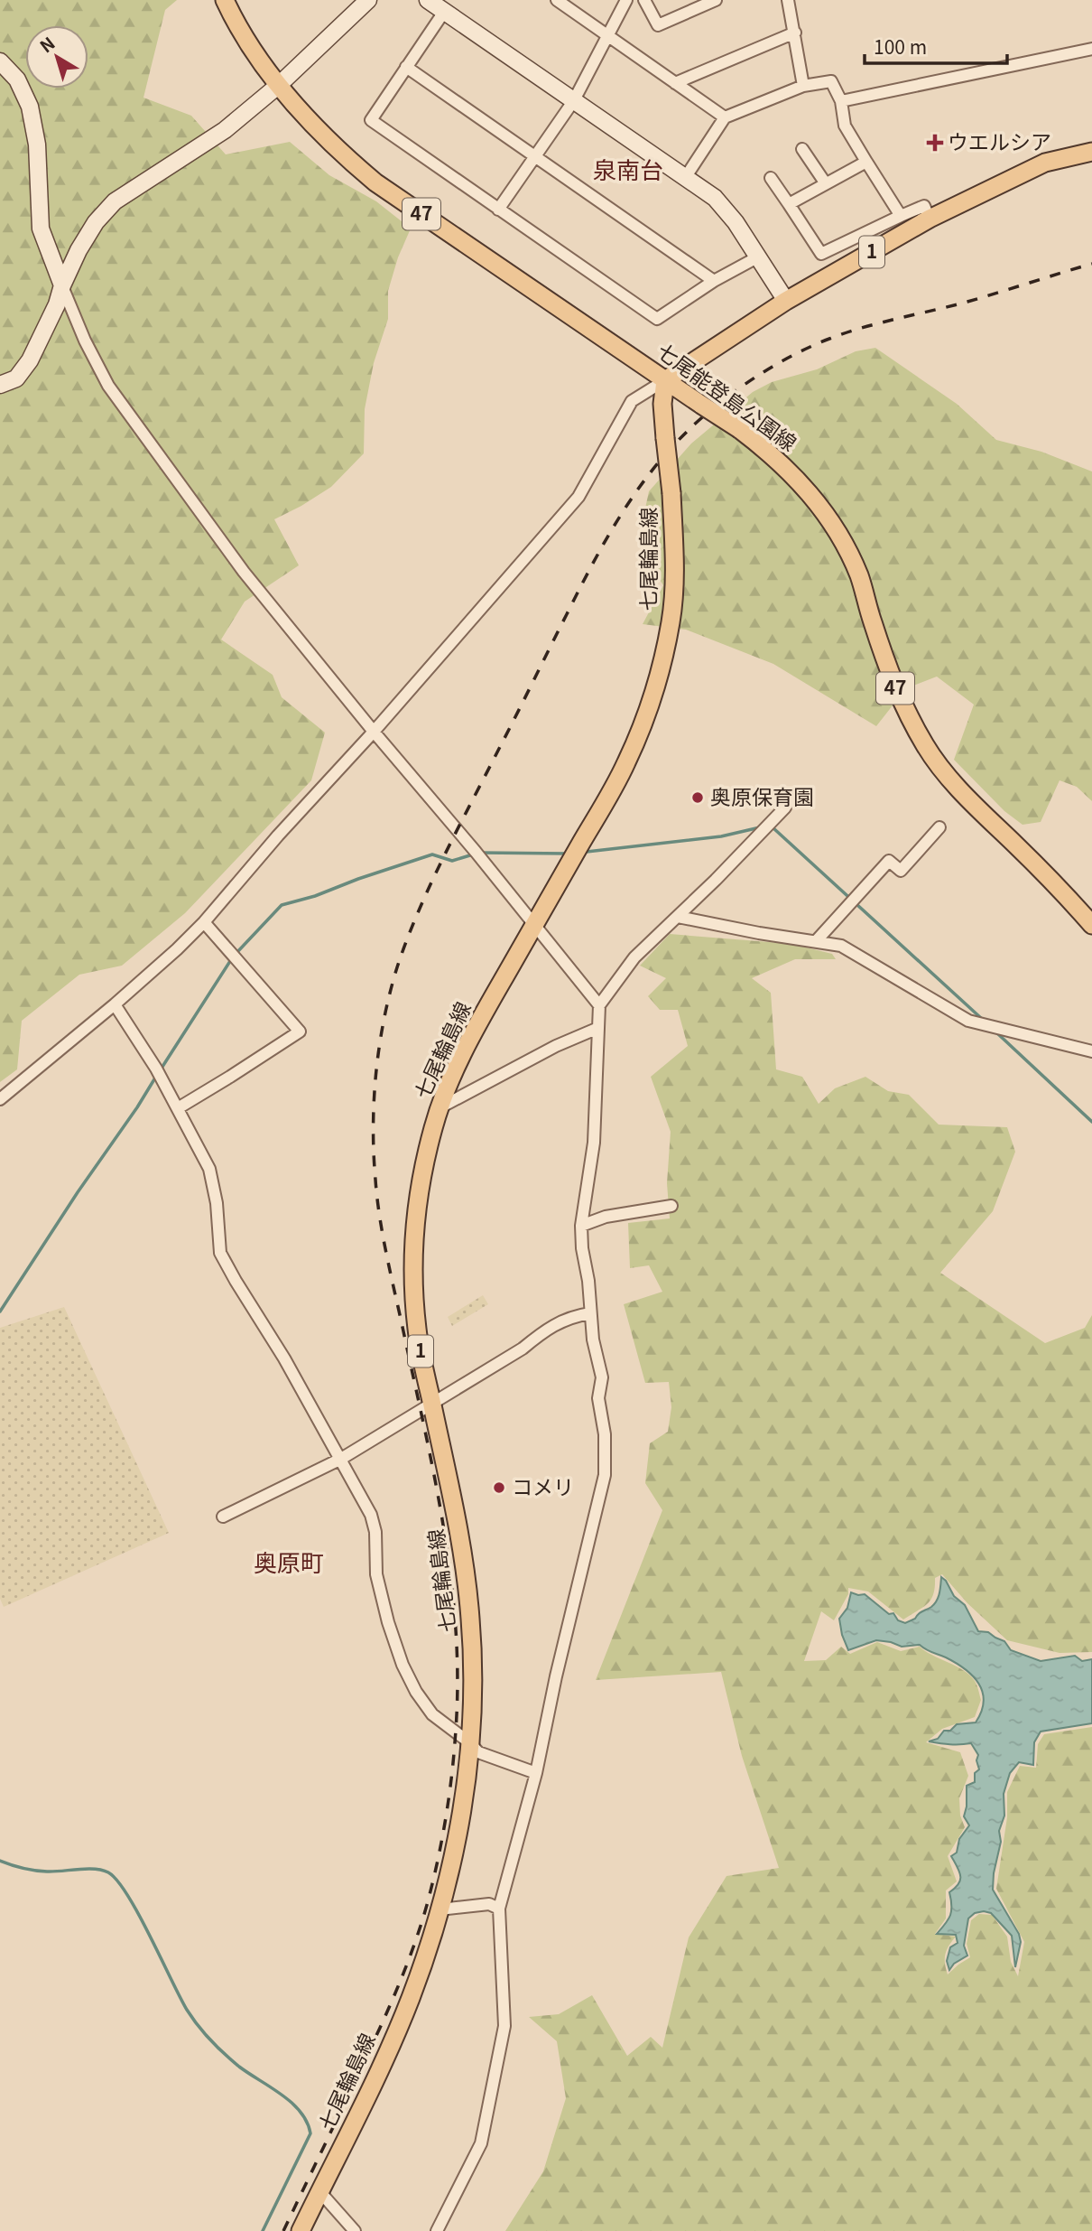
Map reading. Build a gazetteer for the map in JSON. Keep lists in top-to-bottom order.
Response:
{
  "streets": {
    "main road": [
      "47",
      "1",
      "七尾能登島公園線",
      "七尾輪島線"
    ]
  },
  "crossings": [
    ["1", "七尾能登島公園線"],
    ["1", "七尾輪島線"],
    ["七尾能登島公園線", "七尾輪島線"]
  ],
  "districts": ["泉南台", "奥原町"],
  "places": {
    "health": ["ウエルシア"],
    "other": ["奥原保育園", "コメリ"]
  },
  "scale_bar": "100 m",
  "north": "top left"
}
